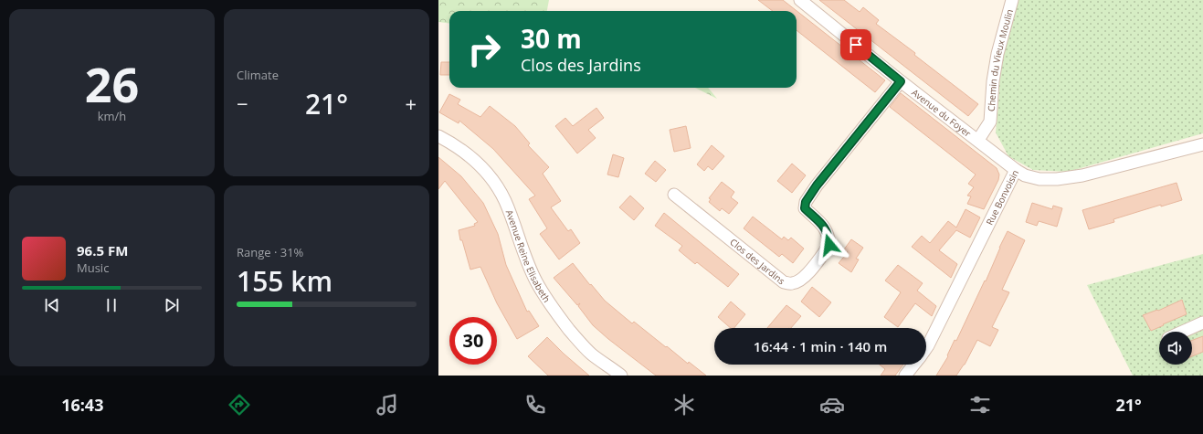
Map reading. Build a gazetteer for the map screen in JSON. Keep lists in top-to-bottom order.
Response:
{
  "streets": {
    "street": [
      "Chemin du Vieux Moulin",
      "Avenue du Foyer",
      "Rue Bonvoisin",
      "Avenue Reine Elisabeth",
      "Clos des Jardins"
    ]
  },
  "crossings": [
    ["Chemin du Vieux Moulin", "Avenue du Foyer"],
    ["Avenue du Foyer", "Rue Bonvoisin"],
    ["Avenue du Foyer", "Clos des Jardins"]
  ],
  "page": {
    "tile": [
      ["26", "km/h"],
      "Climate",
      ["Range · 31%", "155 km"]
    ],
    "turn": ["30 m", "Clos des Jardins"],
    "heat": ["−", "21°", "+"],
    "song": ["96.5 FM", "Music"],
    "limit": "30",
    "trip": "16:44 · 1 min · 140 m",
    "tabs": ["16:43", "21°"]
  }
}
